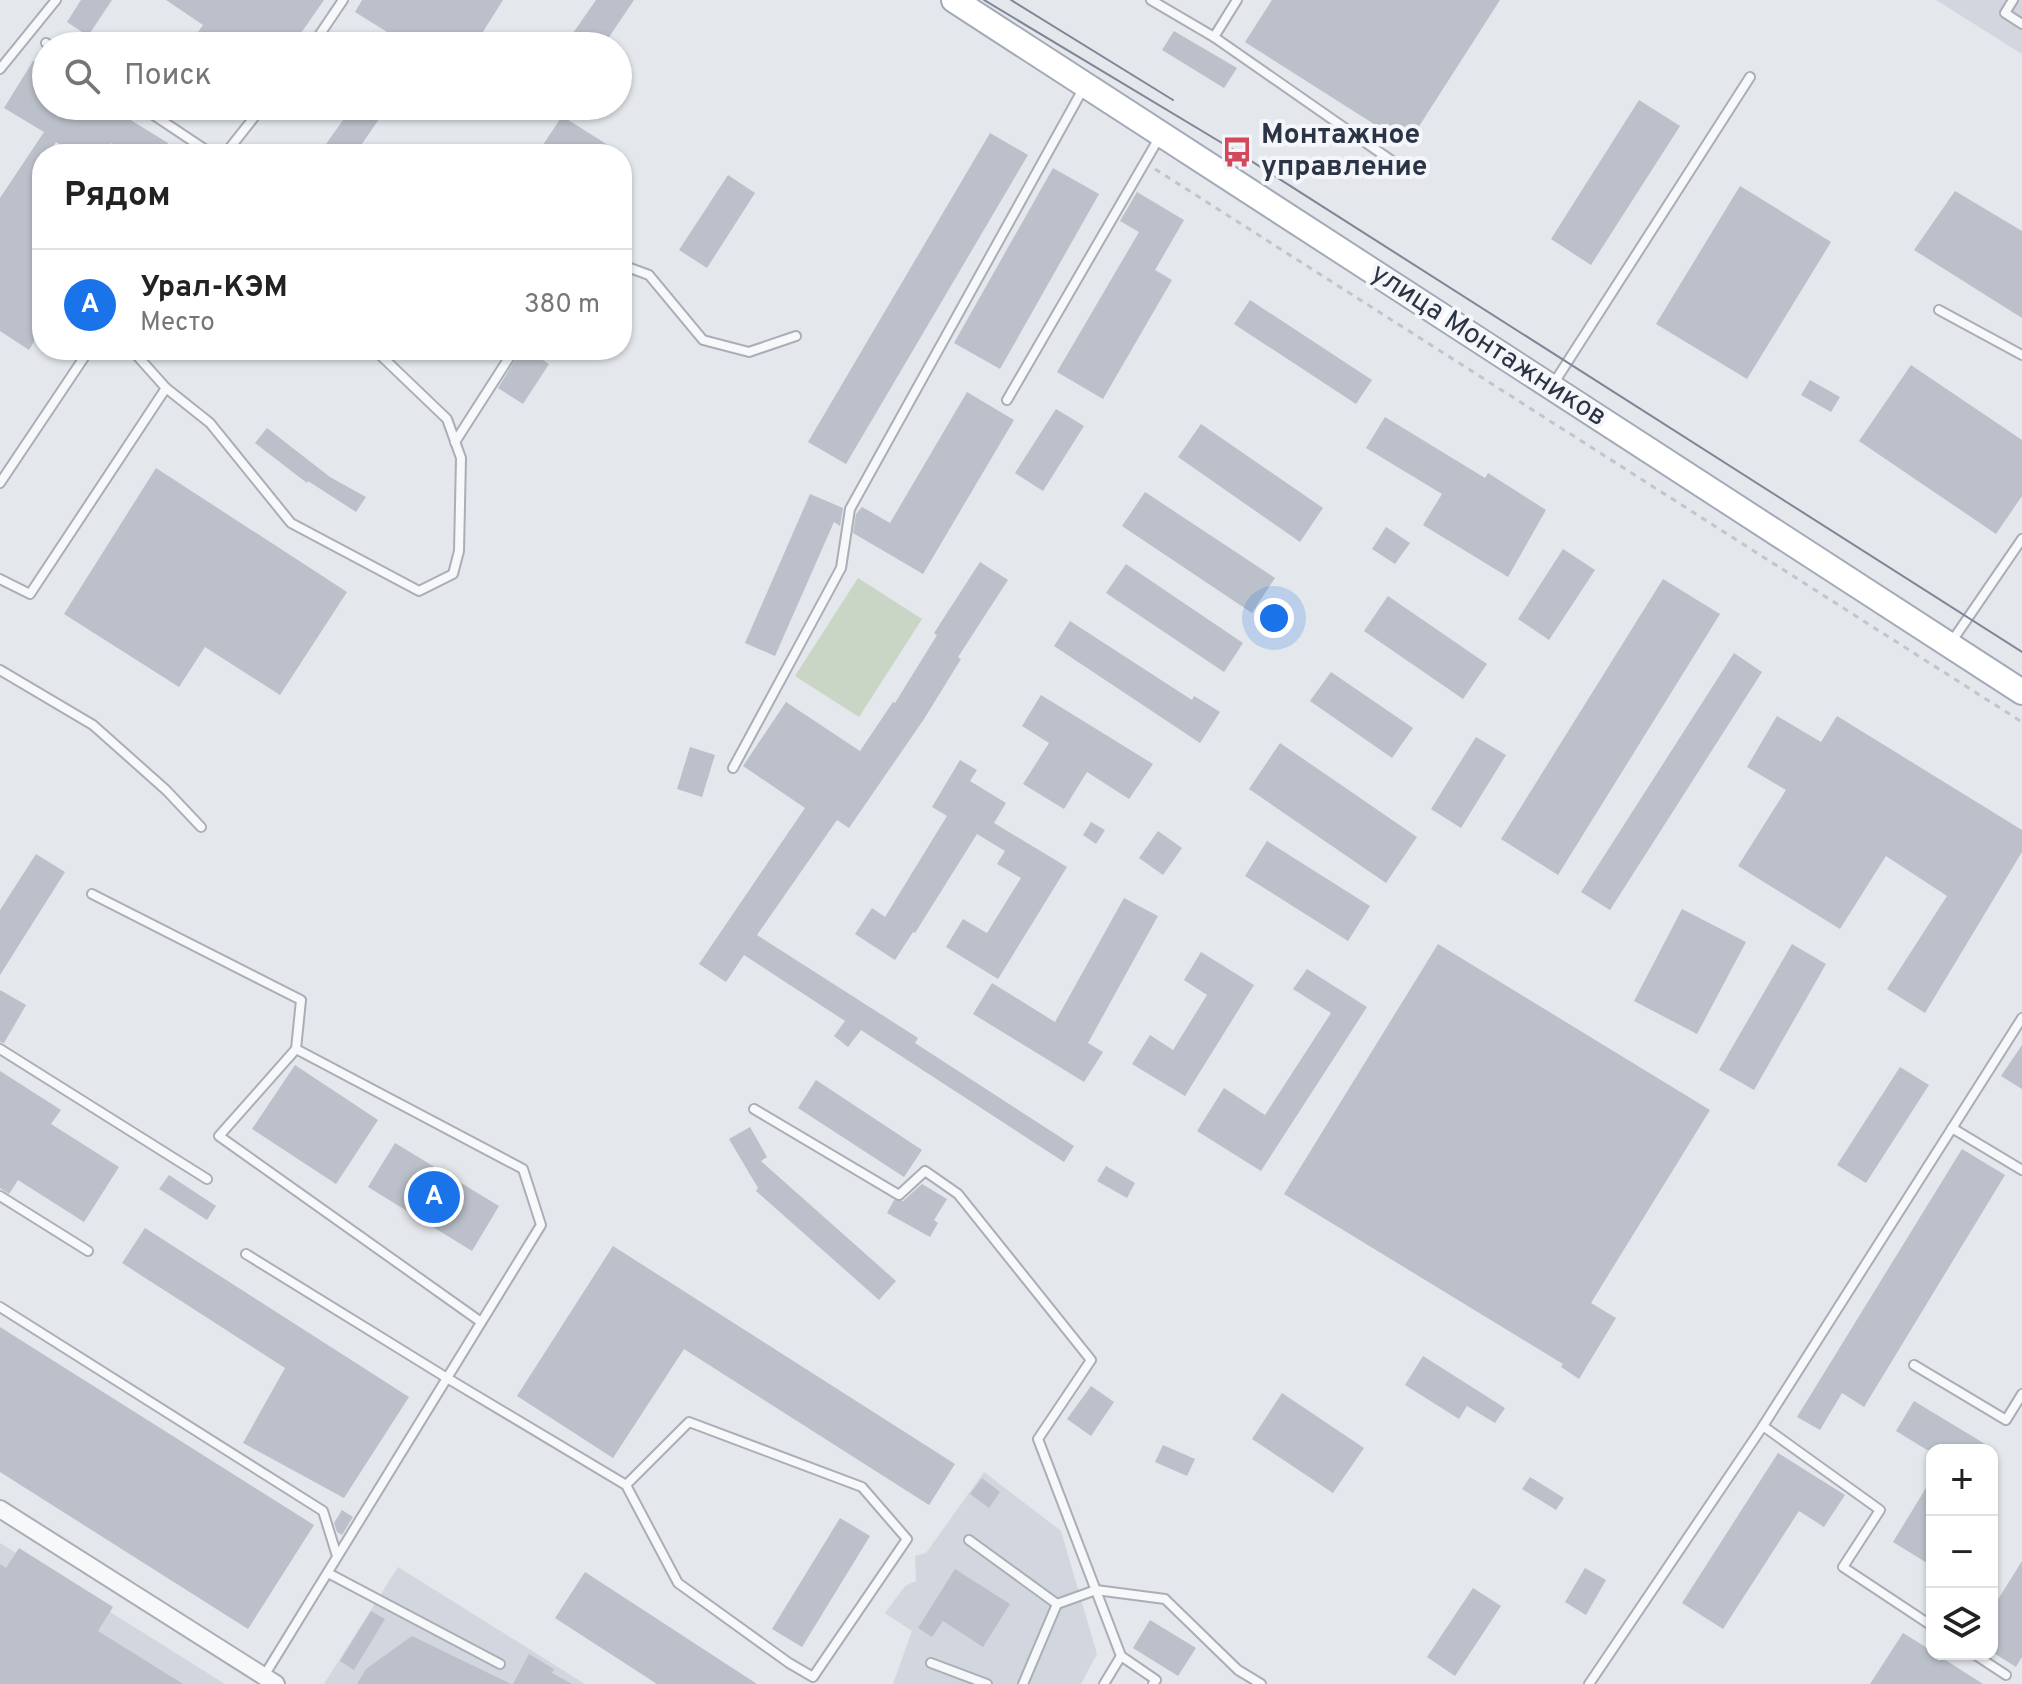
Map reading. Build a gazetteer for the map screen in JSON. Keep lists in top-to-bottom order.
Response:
{
  "streets": {
    "main road": ["улица Монтажников"]
  },
  "places": {
    "bus stop": ["Монтажное управление"]
  },
  "page": {
    "search": "Поиск",
    "heading": "Рядом",
    "list": [
      {
        "mark": "A",
        "name": "Урал-КЭМ",
        "note": "Место",
        "value": "380 m"
      }
    ],
    "pins": "A",
    "map_buttons": ["+", "−"]
  }
}
